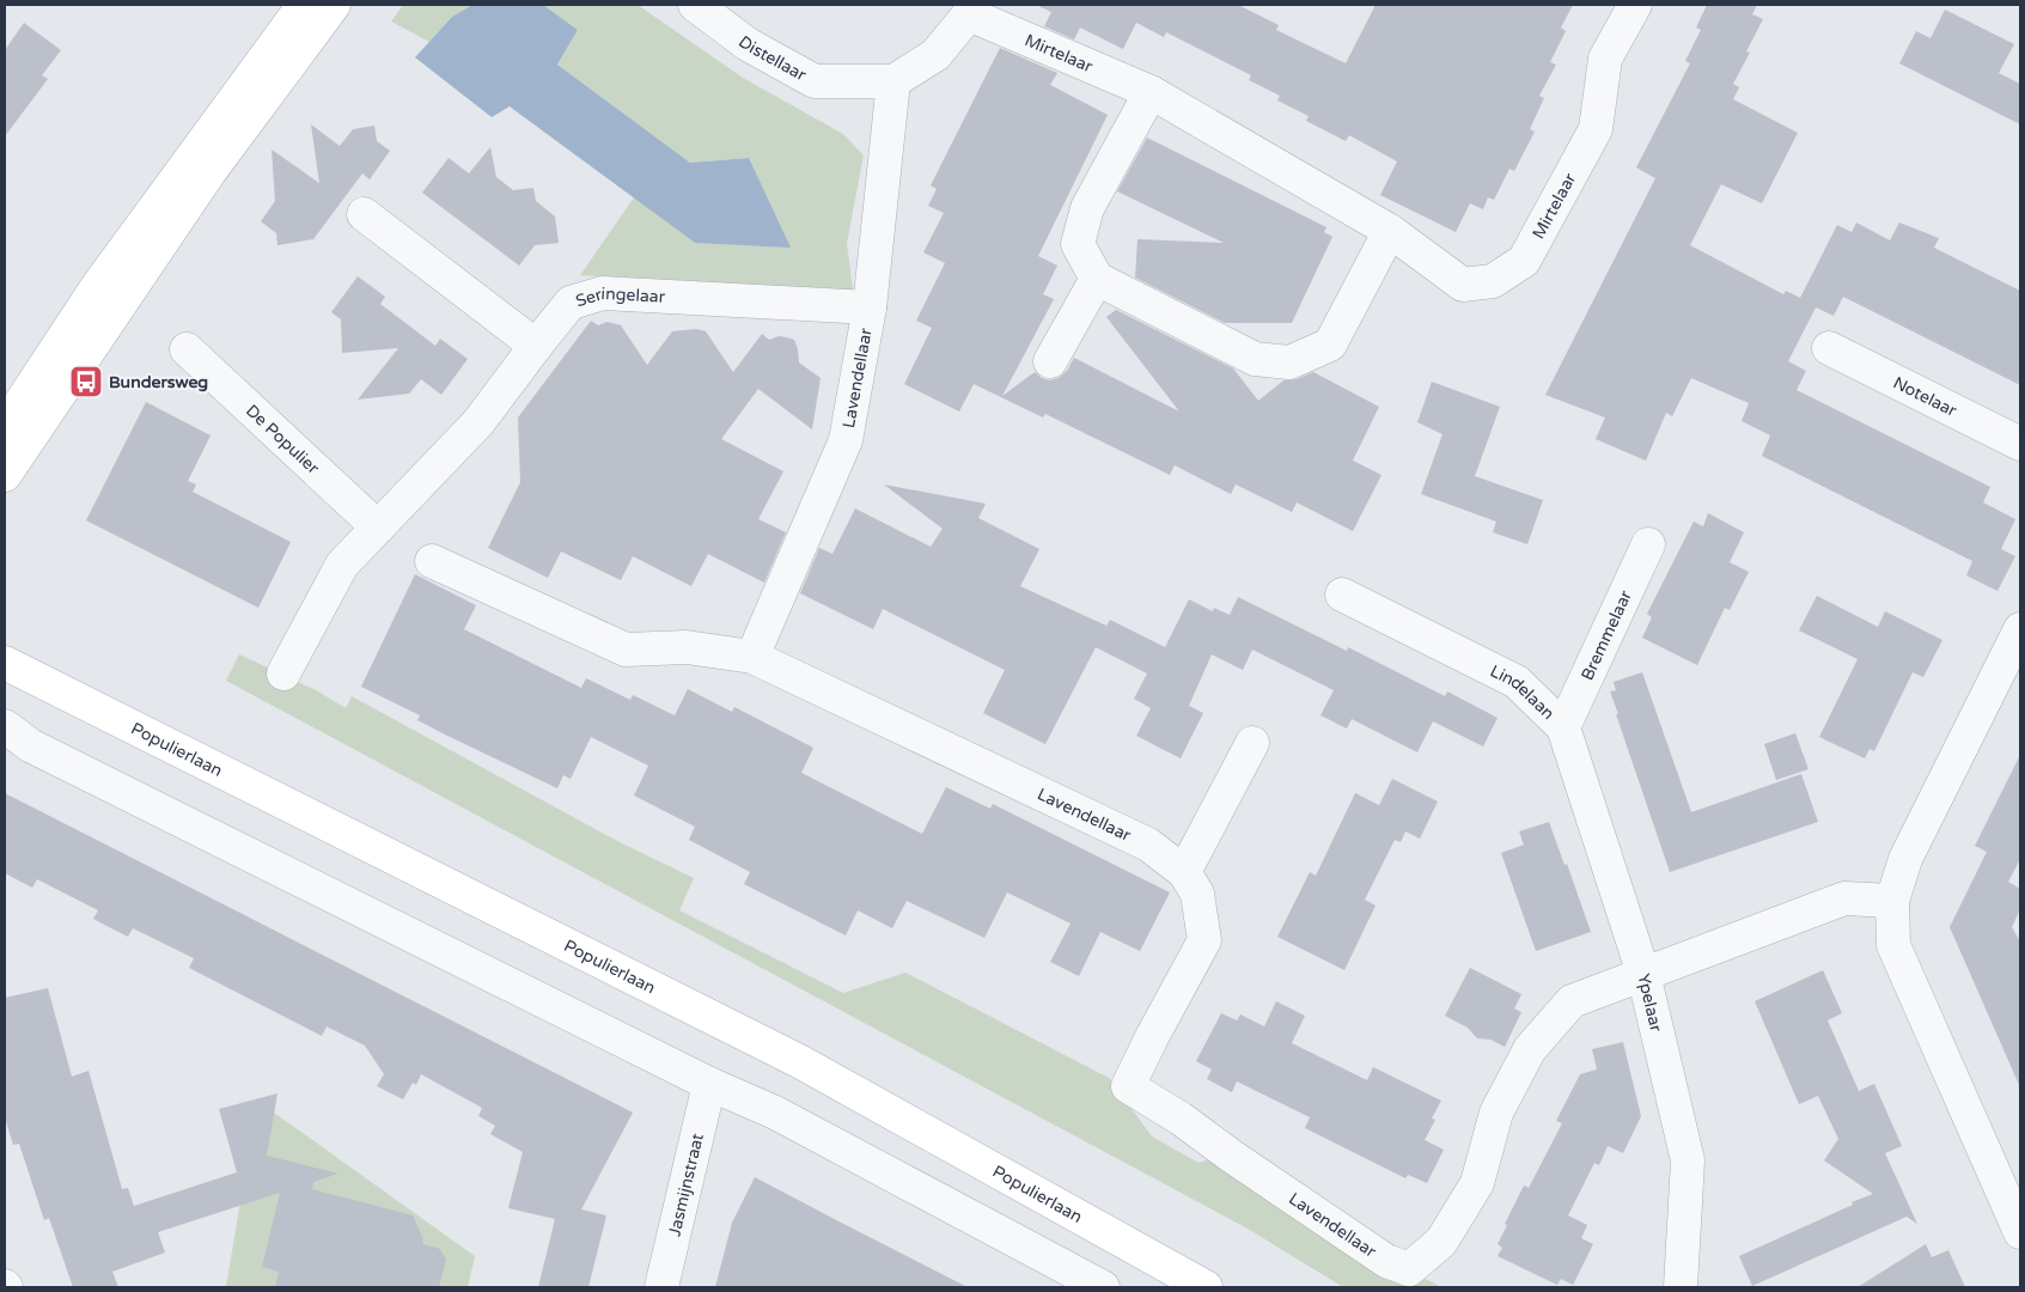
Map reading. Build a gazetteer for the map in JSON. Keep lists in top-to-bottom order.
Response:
{
  "streets": {
    "street": [
      "Mirtelaar",
      "Distellaar",
      "Seringelaar",
      "Lavendellaar",
      "Notelaar",
      "De Populier",
      "Bremmelaar",
      "Lindelaan",
      "Populierlaan",
      "Ypelaar",
      "Jasmijnstraat"
    ]
  },
  "crossings": [
    ["Distellaar", "Lavendellaar"],
    ["Seringelaar", "Lavendellaar"],
    ["Lavendellaar", "Lindelaan"],
    ["Lavendellaar", "Ypelaar"],
    ["Bremmelaar", "Lindelaan"],
    ["Lindelaan", "Ypelaar"]
  ],
  "places": {
    "bus stop": ["Bundersweg"]
  }
}
